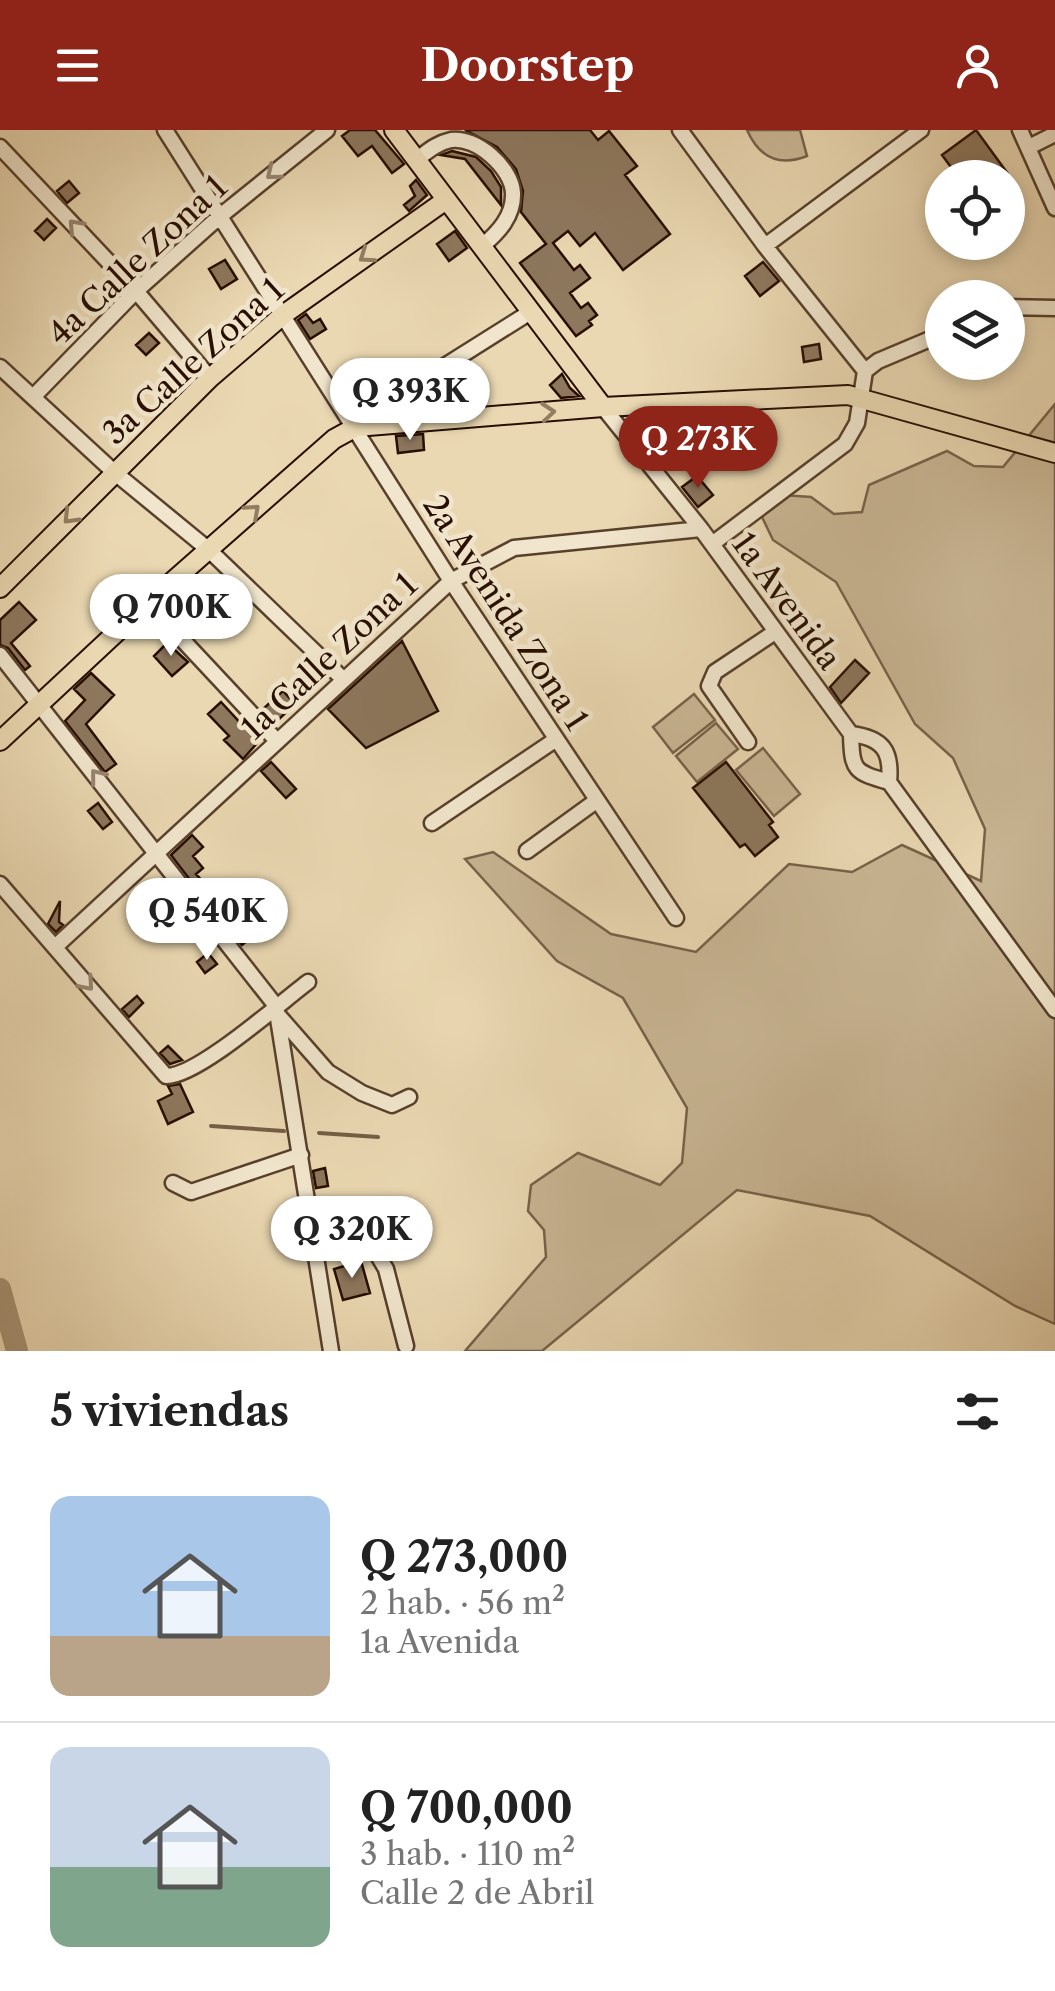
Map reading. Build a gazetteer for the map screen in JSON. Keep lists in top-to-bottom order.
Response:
{
  "streets": {
    "main road": ["3a Calle Zona 1"],
    "street": [
      "4a Calle Zona 1",
      "1a Avenida",
      "2a Avenida Zona 1",
      "1a Calle Zona 1"
    ]
  },
  "crossings": [
    ["4a Calle Zona 1", "2a Avenida Zona 1"],
    ["3a Calle Zona 1", "2a Avenida Zona 1"],
    ["1a Avenida", "1a Calle Zona 1"],
    ["2a Avenida Zona 1", "1a Calle Zona 1"]
  ],
  "page": {
    "header": "Doorstep",
    "price": [
      "Q 393K",
      "Q 273K",
      "Q 700K",
      "Q 540K",
      "Q 320K"
    ],
    "heading": "5 viviendas",
    "list": [
      {
        "name": "Q 273,000",
        "note": "2 hab. · 56 m² · 1a Avenida"
      },
      {
        "name": "Q 700,000",
        "note": "3 hab. · 110 m² · Calle 2 de Abril"
      }
    ]
  }
}
